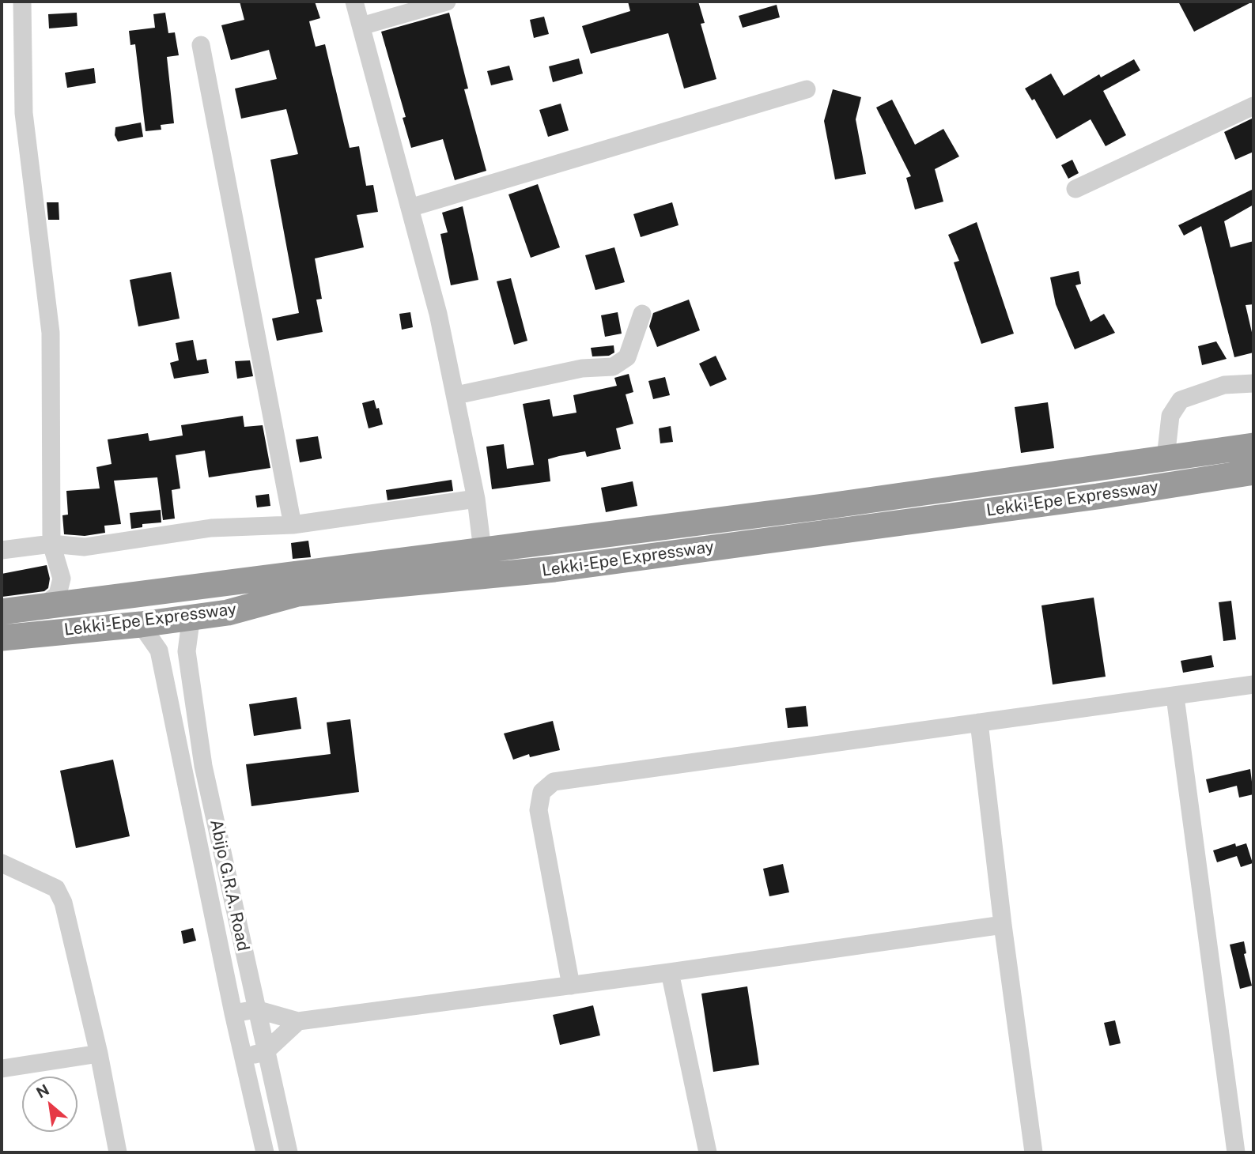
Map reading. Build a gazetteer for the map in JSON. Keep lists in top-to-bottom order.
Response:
{
  "streets": {
    "highway": ["Lekki-Epe Expressway"],
    "street": ["Abijo G.R.A. Road"]
  },
  "crossings": [
    ["Lekki-Epe Expressway", "Abijo G.R.A. Road"]
  ],
  "north": "top left"
}
